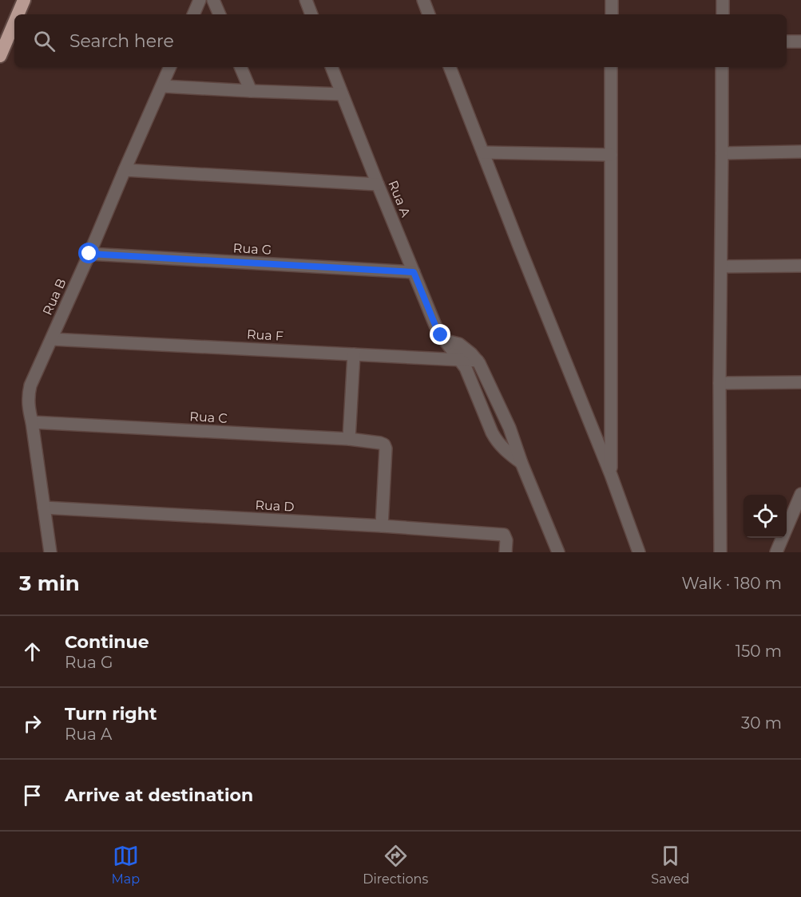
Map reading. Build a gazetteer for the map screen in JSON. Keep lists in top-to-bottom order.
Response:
{
  "streets": {
    "street": [
      "Rua A",
      "Rua G",
      "Rua B",
      "Rua F",
      "Rua C",
      "Rua D"
    ]
  },
  "crossings": [
    ["Rua A", "Rua G"],
    ["Rua A", "Rua F"],
    ["Rua G", "Rua B"],
    ["Rua B", "Rua F"],
    ["Rua B", "Rua C"],
    ["Rua B", "Rua D"],
    ["Rua C", "Rua D"]
  ],
  "page": {
    "search": "Search here",
    "heading": ["3 min", "Walk · 180 m"],
    "list": [
      ["Continue", "Rua G", "150 m"],
      ["Turn right", "Rua A", "30 m"],
      "Arrive at destination"
    ],
    "nav": ["Map", "Directions", "Saved"]
  }
}
